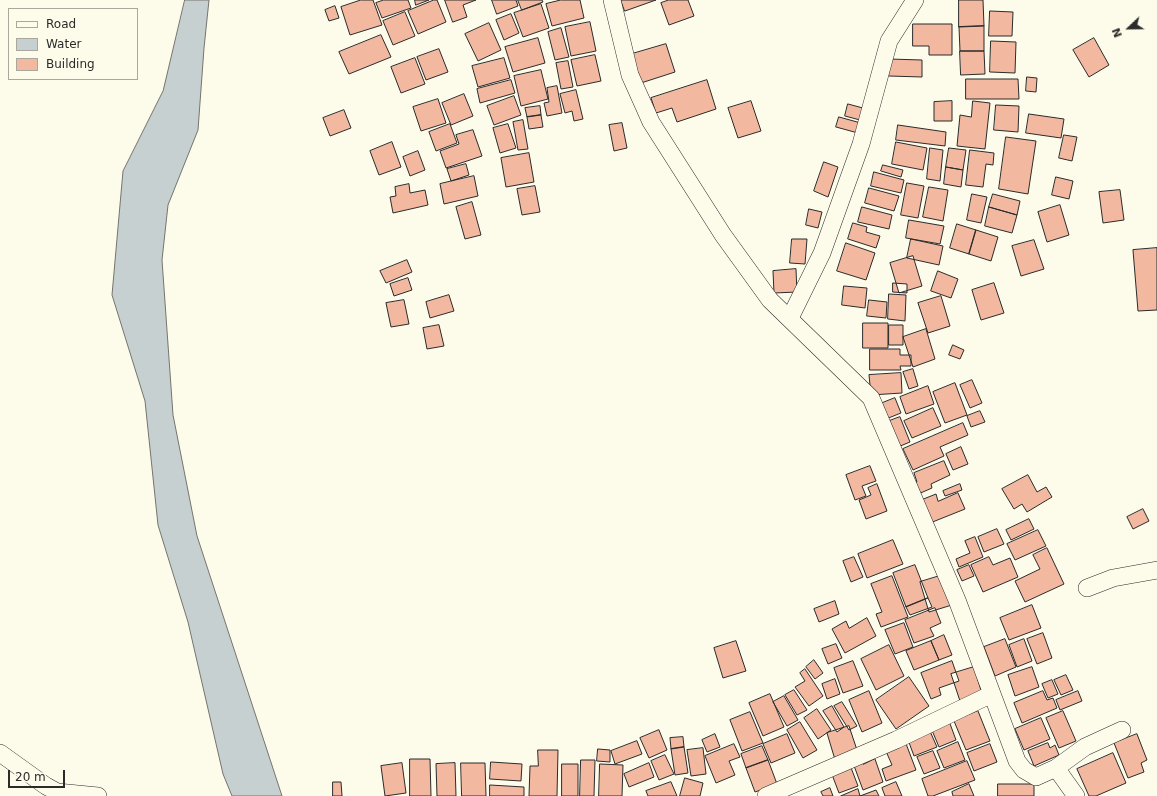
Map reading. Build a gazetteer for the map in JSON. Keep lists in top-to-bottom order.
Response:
{
  "legend": ["Road", "Water", "Building"],
  "scale_bar": "20 m",
  "north": "left"
}
